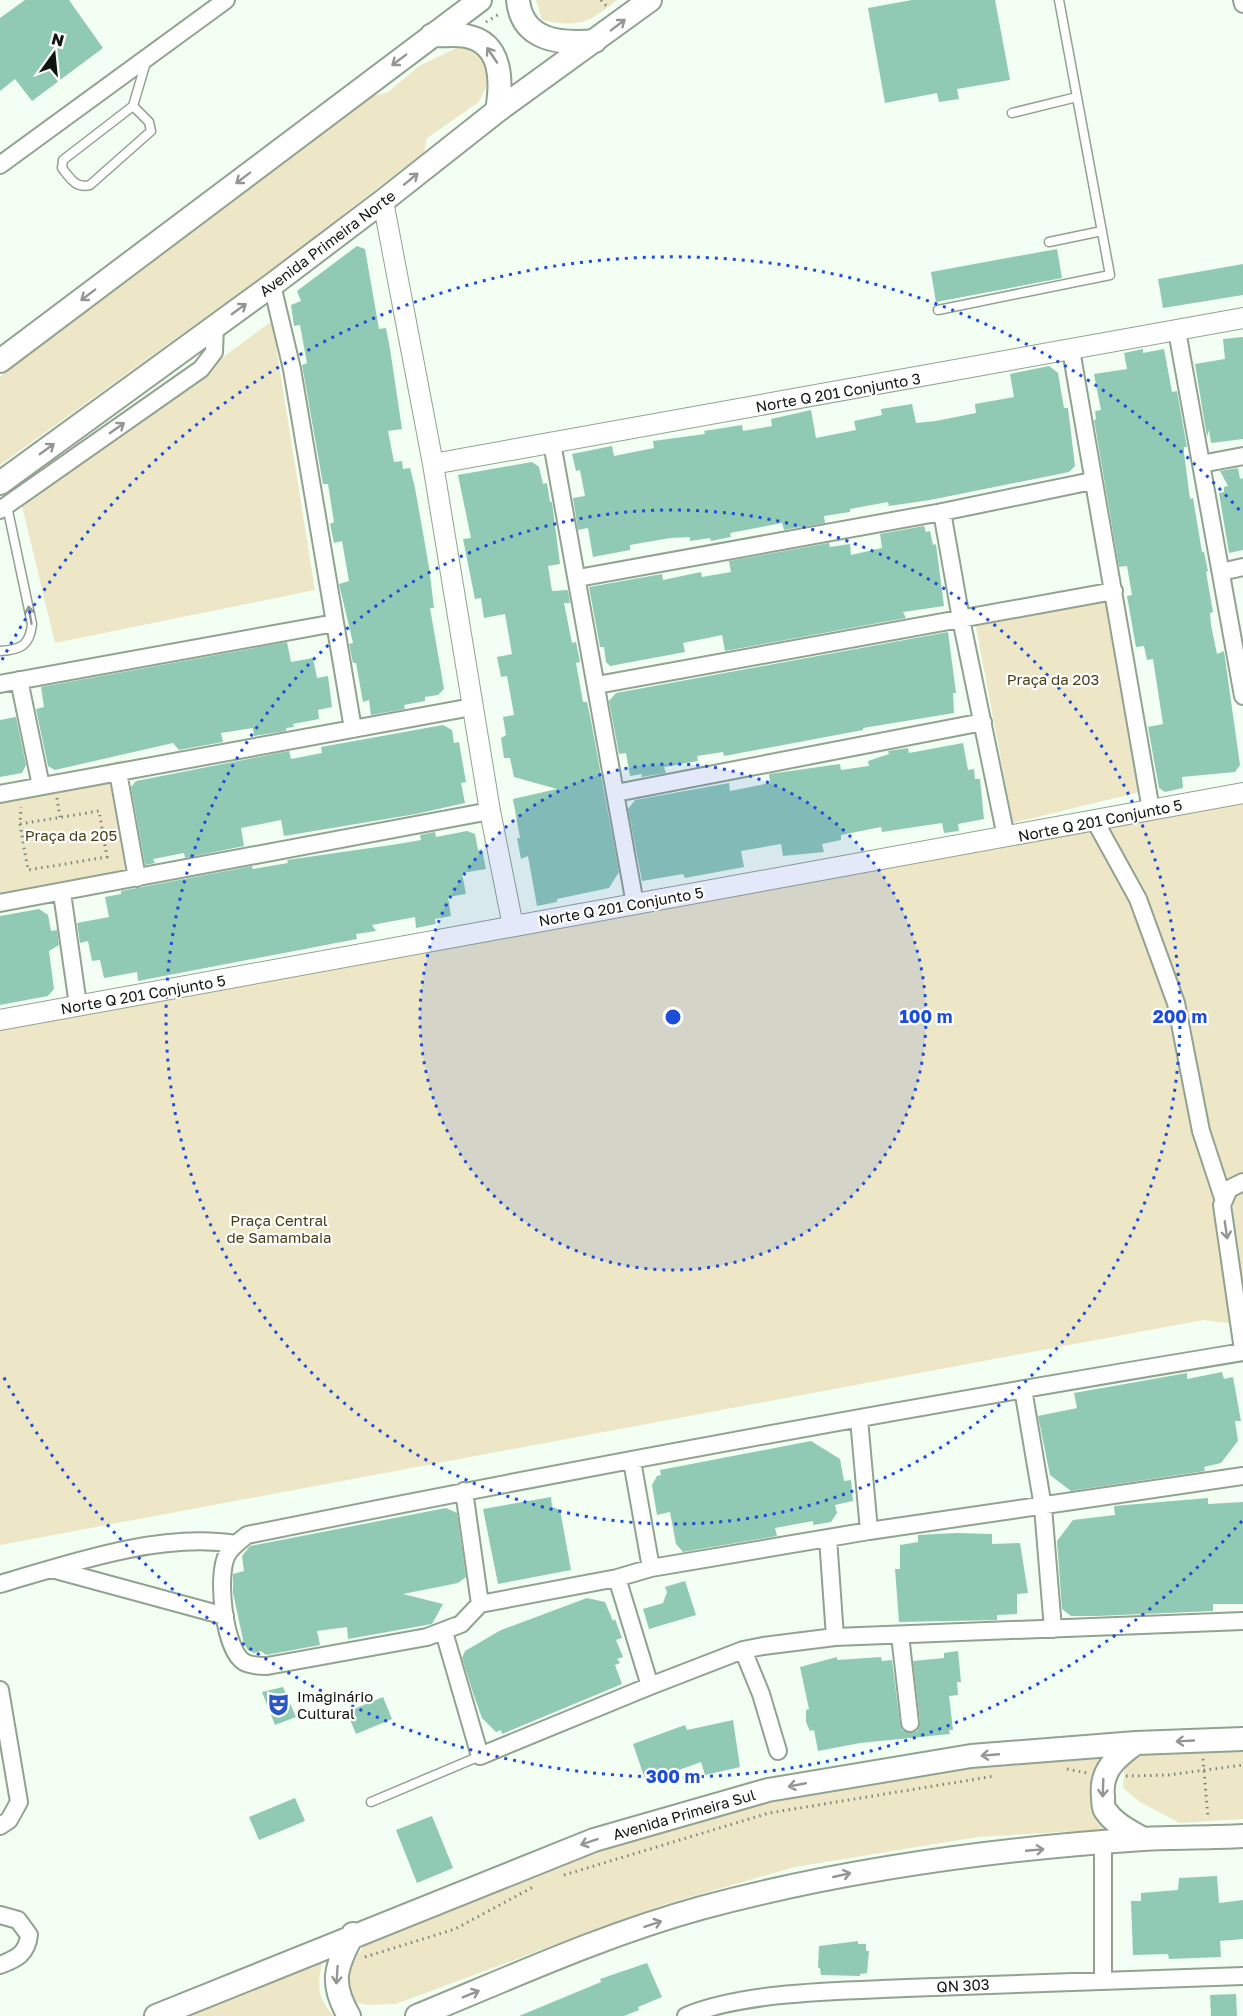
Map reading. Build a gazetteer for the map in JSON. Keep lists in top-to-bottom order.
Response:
{
  "streets": {
    "main road": ["Avenida Primeira Norte", "Avenida Primeira Sul"],
    "street": ["Norte Q 201 Conjunto 3", "Norte Q 201 Conjunto 5", "QN 303"]
  },
  "parks": ["Praça da 203", "Praça da 205", "Praça Central de Samambaia"],
  "places": {
    "theatre": ["Imaginário Cultural"]
  },
  "north": "top",
  "rings": ["100 m", "200 m", "300 m"]
}
